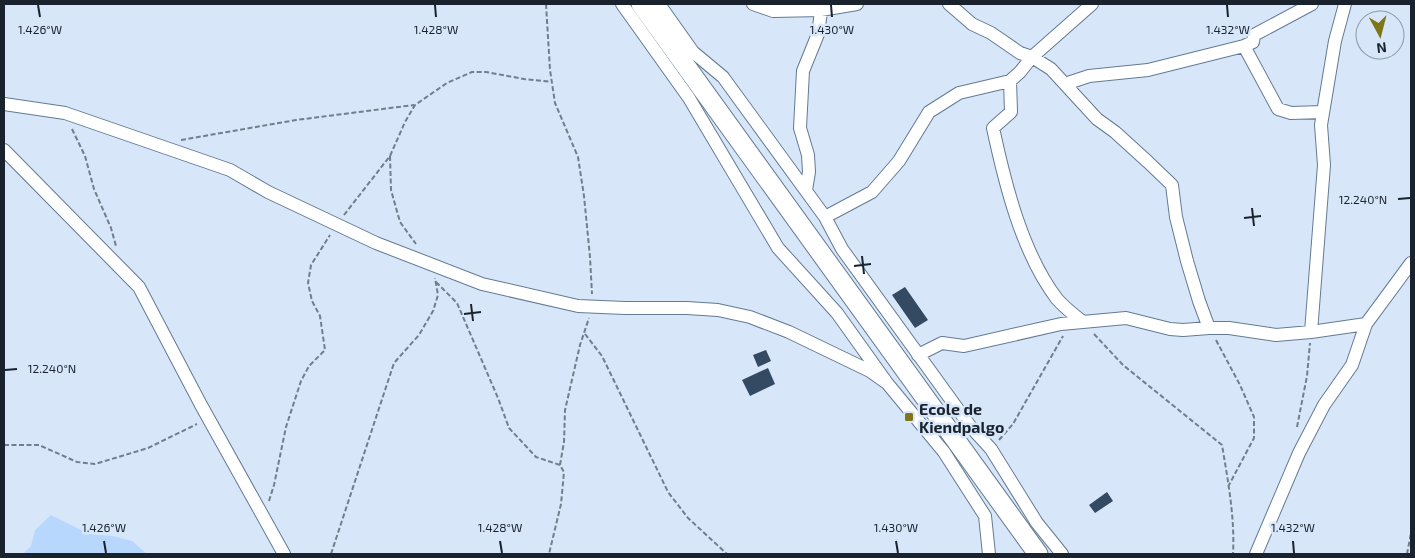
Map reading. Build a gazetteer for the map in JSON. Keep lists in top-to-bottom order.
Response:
{
  "places": {
    "transit": ["Ecole de Kiendpalgo"]
  },
  "north": "bottom",
  "coordinates": [
    "1.426°W",
    "1.428°W",
    "1.430°W",
    "1.432°W",
    "12.240°N"
  ]
}
